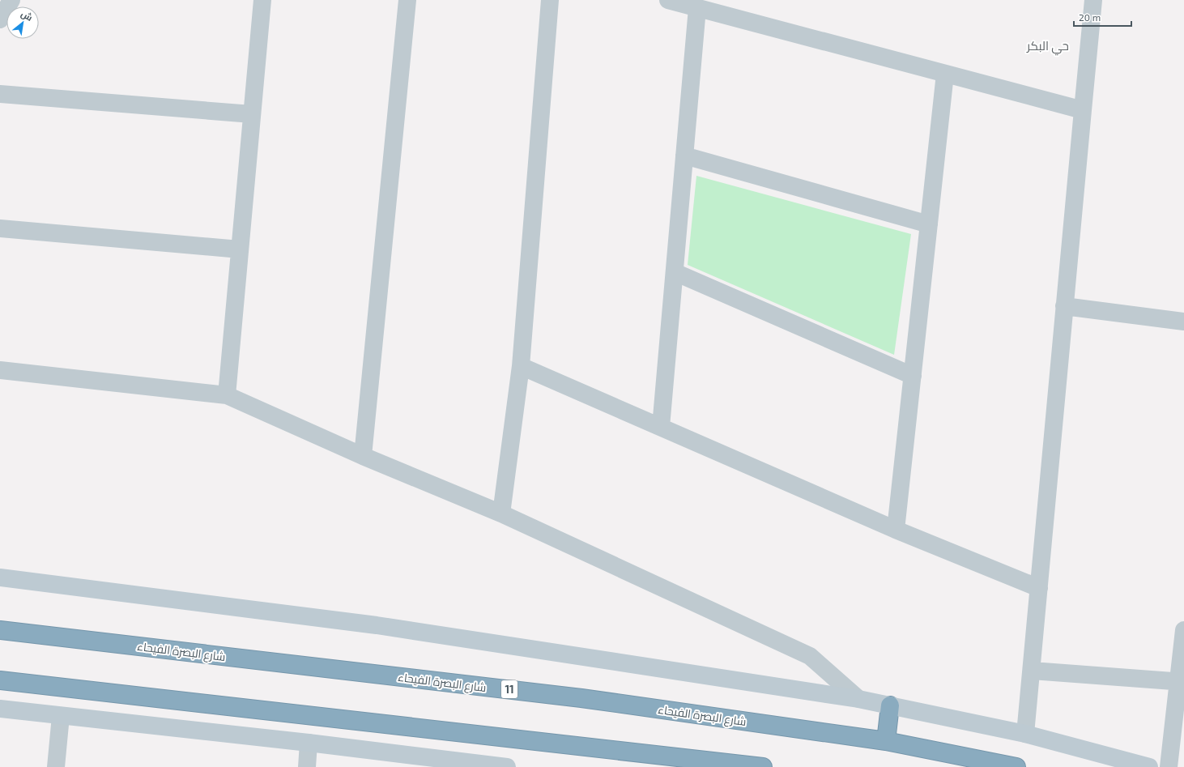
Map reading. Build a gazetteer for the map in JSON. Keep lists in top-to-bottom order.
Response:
{
  "streets": {
    "highway": ["شارع البصرة الفيحاء", "11"]
  },
  "districts": ["حي البكر"],
  "scale_bar": "20 m",
  "north": "top right"
}
